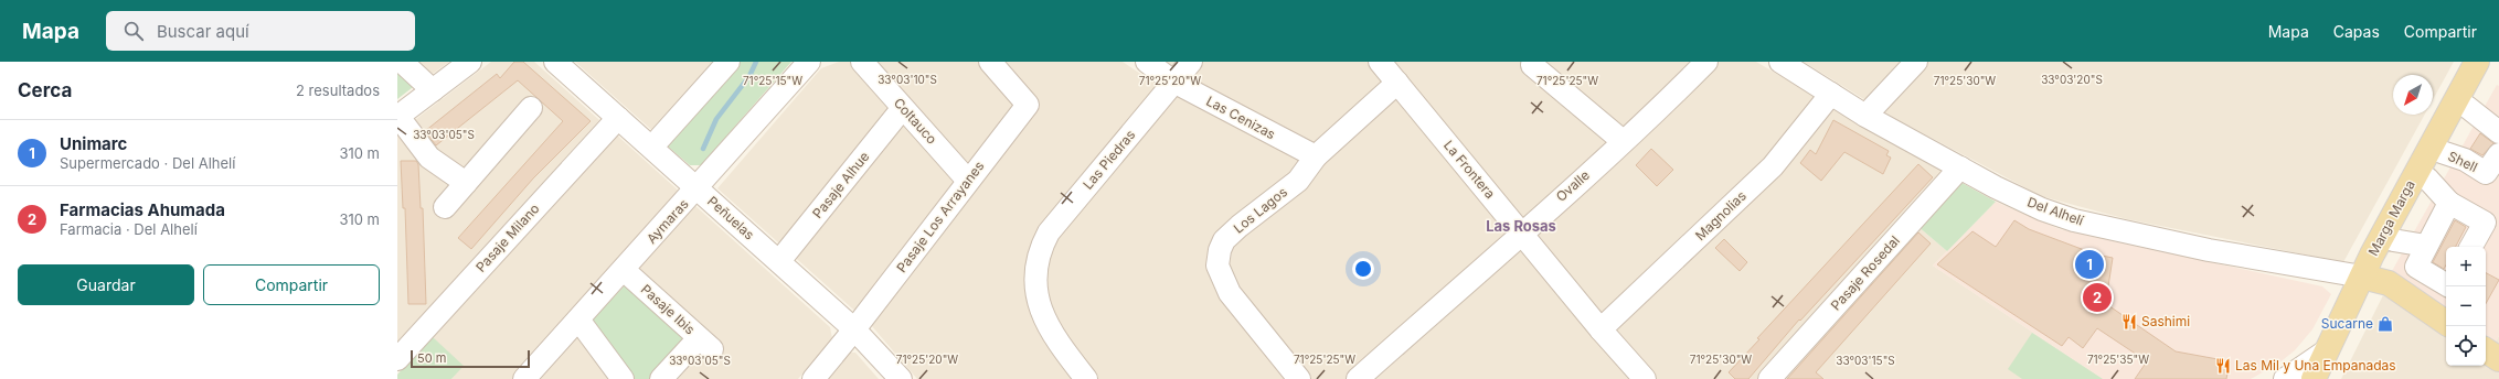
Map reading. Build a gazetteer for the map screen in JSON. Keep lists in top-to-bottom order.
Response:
{
  "streets": {
    "main road": ["Marga Marga"],
    "street": [
      "Las Cenizas",
      "Coltauco",
      "Las Piedras",
      "Shell",
      "La Frontera",
      "Pasaje Alhue",
      "Ovalle",
      "Los Lagos",
      "Del Alhelí",
      "Magnolias",
      "Pasaje Los Arrayanes",
      "Peñuelas",
      "Aymaras",
      "Pasaje Milano",
      "Pasaje Rosedal",
      "Pasaje Ibis"
    ]
  },
  "crossings": [
    ["Las Cenizas", "Las Piedras"],
    ["Las Cenizas", "Los Lagos"],
    ["Coltauco", "Pasaje Alhue"],
    ["Coltauco", "Pasaje Los Arrayanes"],
    ["Shell", "Marga Marga"],
    ["La Frontera", "Ovalle"],
    ["La Frontera", "Los Lagos"],
    ["La Frontera", "Magnolias"],
    ["Pasaje Alhue", "Peñuelas"],
    ["Del Alhelí", "Magnolias"],
    ["Del Alhelí", "Marga Marga"],
    ["Del Alhelí", "Pasaje Rosedal"],
    ["Pasaje Los Arrayanes", "Peñuelas"],
    ["Peñuelas", "Aymaras"],
    ["Peñuelas", "Pasaje Milano"],
    ["Aymaras", "Pasaje Ibis"]
  ],
  "districts": ["Las Rosas"],
  "places": {
    "restaurant": ["Sashimi", "Las Mil y Una Empanadas"],
    "shop": ["Sucarne"]
  },
  "scale_bar": "50 m",
  "north": "bottom left",
  "page": {
    "header": "Mapa",
    "search": "Buscar aquí",
    "nav": ["Mapa", "Capas", "Compartir"],
    "heading": ["Cerca", "2 resultados"],
    "list": [
      {
        "mark": "1",
        "name": "Unimarc",
        "note": "Supermercado · Del Alhelí",
        "value": "310 m"
      },
      {
        "mark": "2",
        "name": "Farmacias Ahumada",
        "note": "Farmacia · Del Alhelí",
        "value": "310 m"
      }
    ],
    "map_buttons": ["+", "−"],
    "pins": ["1", "2"],
    "buttons": ["Guardar", "Compartir"],
    "scale": "50 m"
  },
  "coordinates": [
    "33°03'10\"S",
    "33°03'20\"S",
    "71°25'15\"W",
    "71°25'20\"W",
    "71°25'25\"W",
    "71°25'30\"W",
    "33°03'05\"S",
    "71°25'35\"W",
    "33°03'15\"S"
  ]
}
